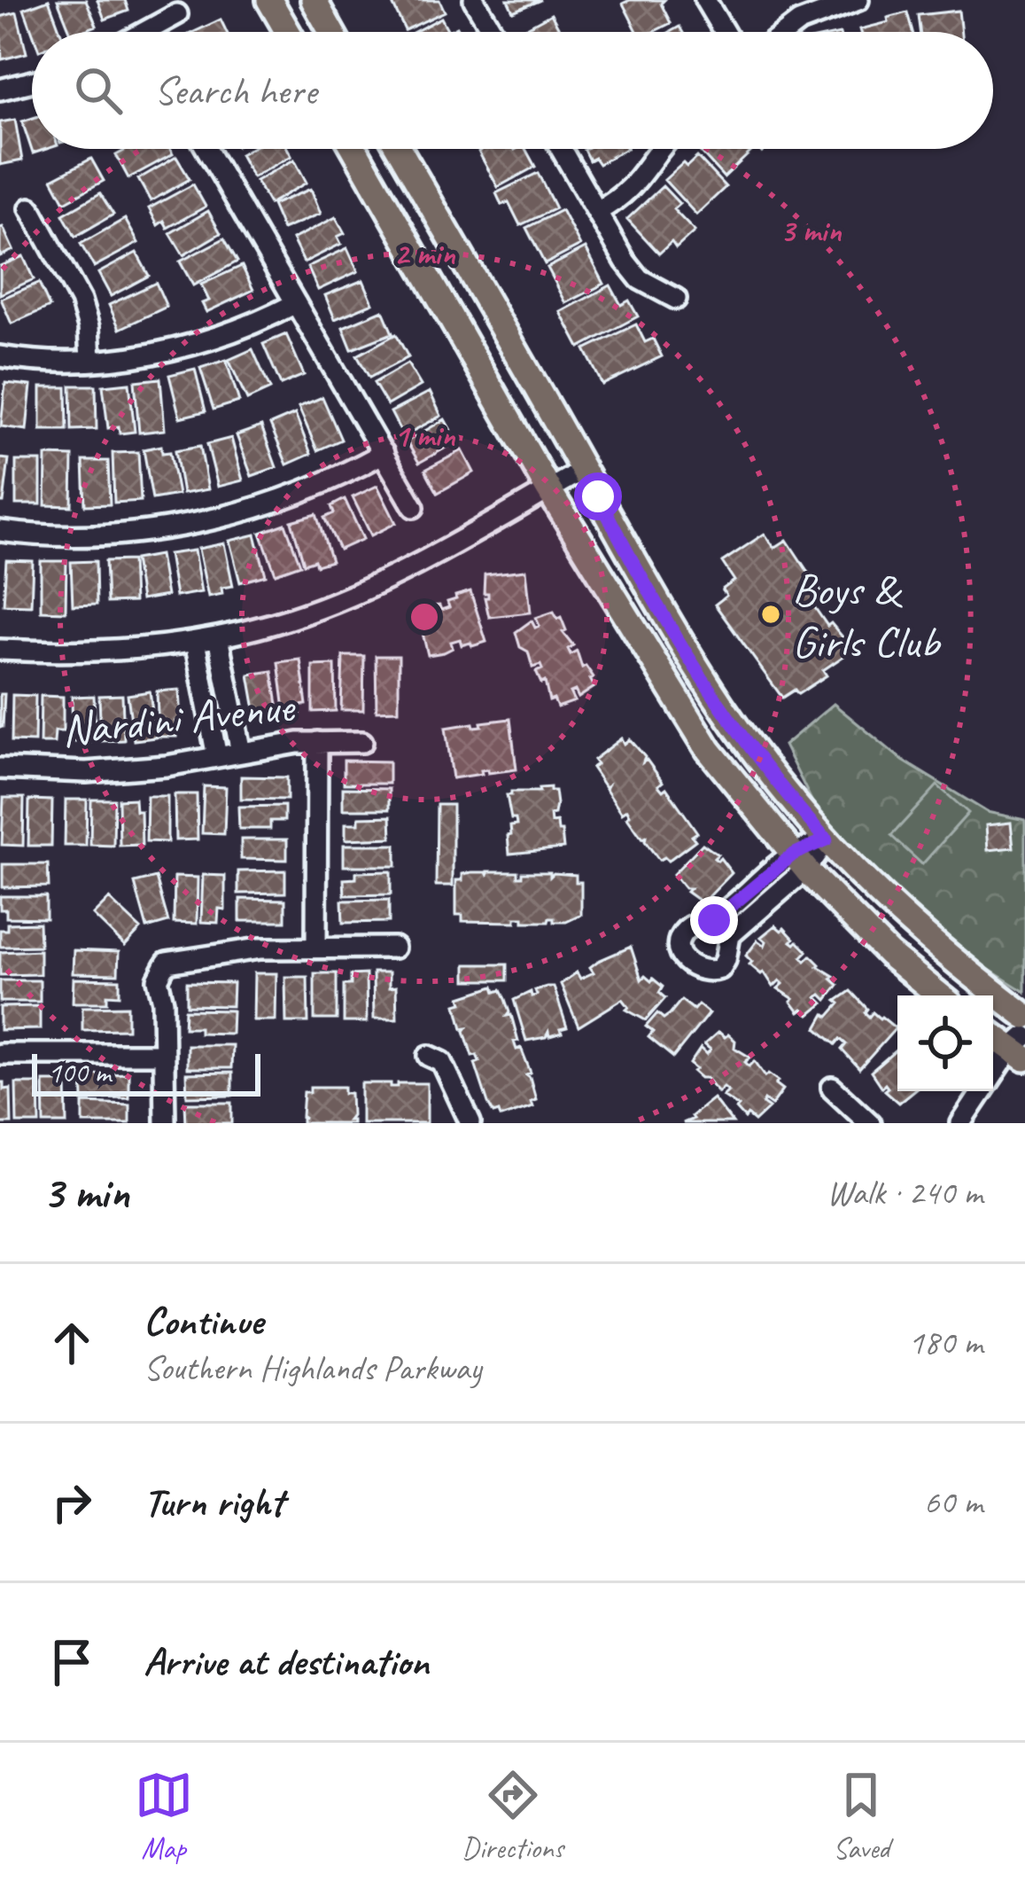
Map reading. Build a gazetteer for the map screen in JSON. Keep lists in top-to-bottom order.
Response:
{
  "streets": {
    "street": ["Nardini Avenue"]
  },
  "places": ["Boys & Girls Club"],
  "scale_bar": "100 m",
  "page": {
    "search": "Search here",
    "scale": "100 m",
    "heading": ["3 min", "Walk · 240 m"],
    "list": [
      ["Continue", "Southern Highlands Parkway", "180 m"],
      ["Turn right", "60 m"],
      "Arrive at destination"
    ],
    "nav": ["Map", "Directions", "Saved"]
  },
  "rings": ["3 min", "2 min", "1 min"]
}
